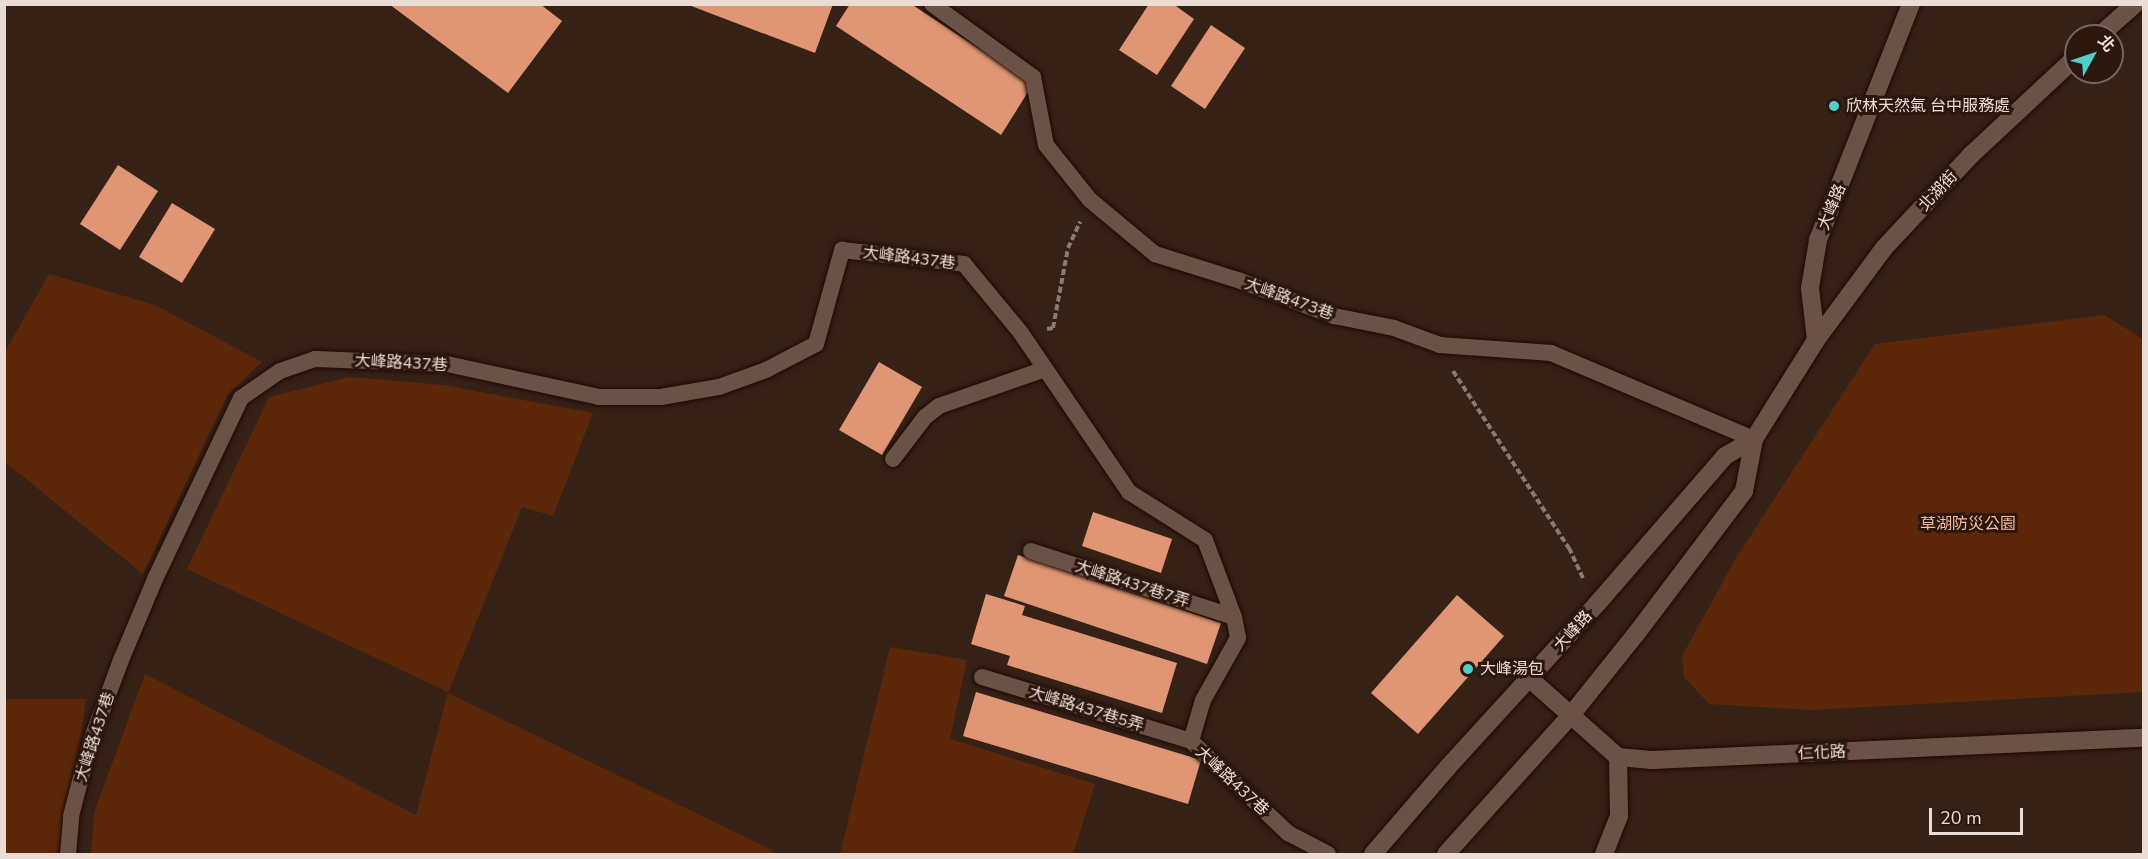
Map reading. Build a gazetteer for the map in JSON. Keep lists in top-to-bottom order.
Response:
{
  "streets": {
    "street": ["北湖街", "大峰路", "仁化路"],
    "lane": [
      "大峰路437巷",
      "大峰路473巷",
      "大峰路437巷7弄",
      "大峰路437巷5弄"
    ]
  },
  "crossings": [
    ["北湖街", "大峰路"],
    ["大峰路", "大峰路473巷"],
    ["大峰路437巷", "大峰路437巷7弄"],
    ["大峰路437巷", "大峰路437巷5弄"]
  ],
  "parks": ["草湖防災公園"],
  "places": ["欣林天然氣 台中服務處", "大峰湯包"],
  "scale_bar": "20 m",
  "north": "top right"
}
